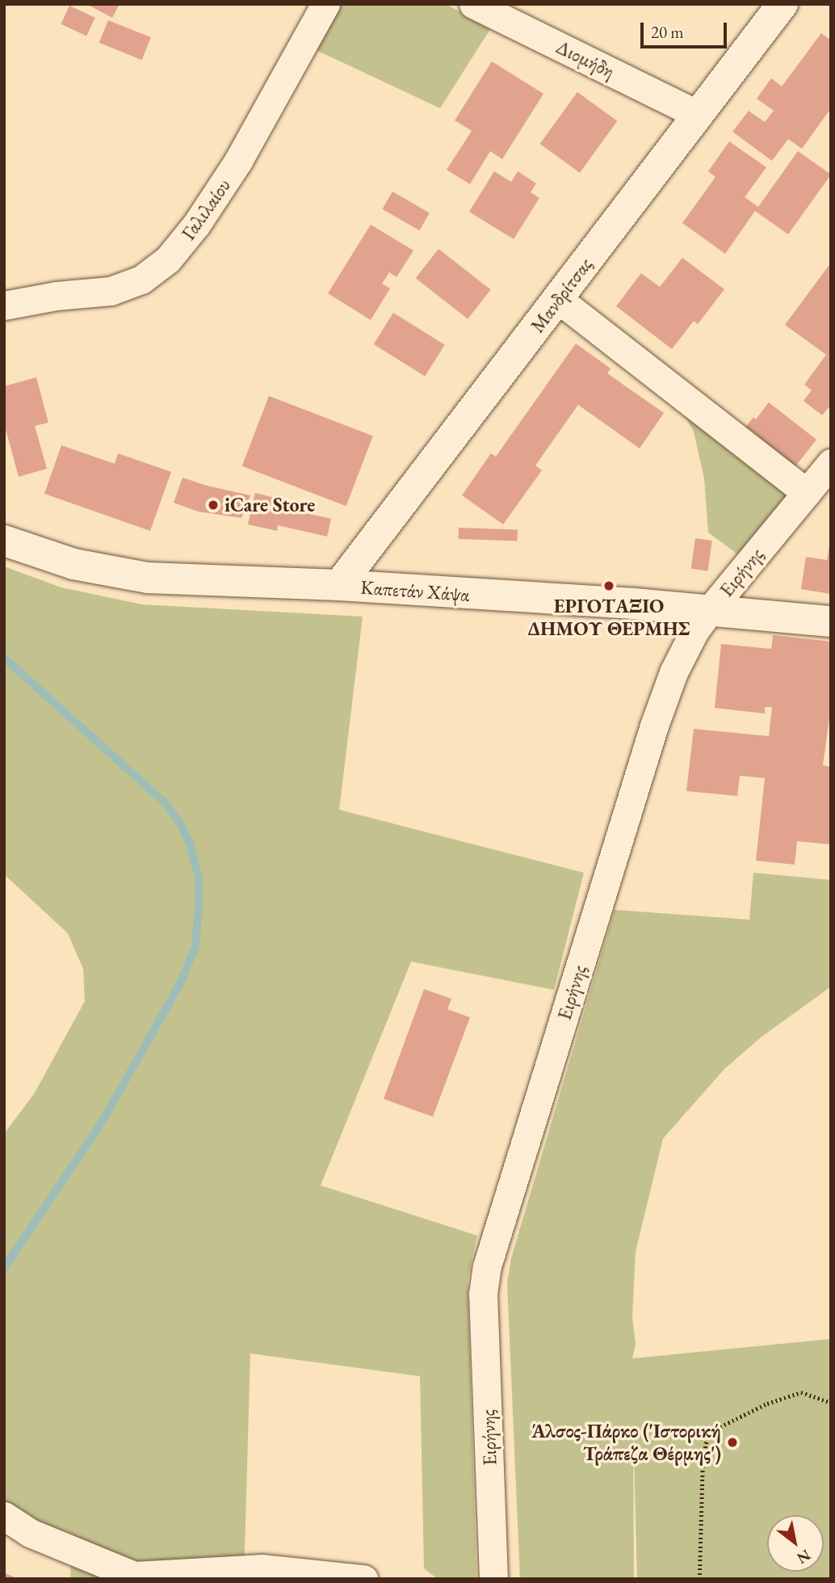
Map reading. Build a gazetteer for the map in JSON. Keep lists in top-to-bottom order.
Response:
{
  "streets": {
    "main road": ["Μανδρίτσας", "Καπετάν Χάψα"],
    "street": ["Διομήδη", "Γαλιλαίου", "Ειρήνης"]
  },
  "crossings": [
    ["Διομήδη", "Μανδρίτσας"],
    ["Μανδρίτσας", "Καπετάν Χάψα"],
    ["Ειρήνης", "Καπετάν Χάψα"]
  ],
  "places": ["iCare Store", "ΕΡΓΟΤΑΞΙΟ ΔΗΜΟΥ ΘΕΡΜΗΣ", "Άλσος-Πάρκο ('Ιστορική Τράπεζα Θέρμης')"],
  "scale_bar": "20 m",
  "north": "bottom right"
}
